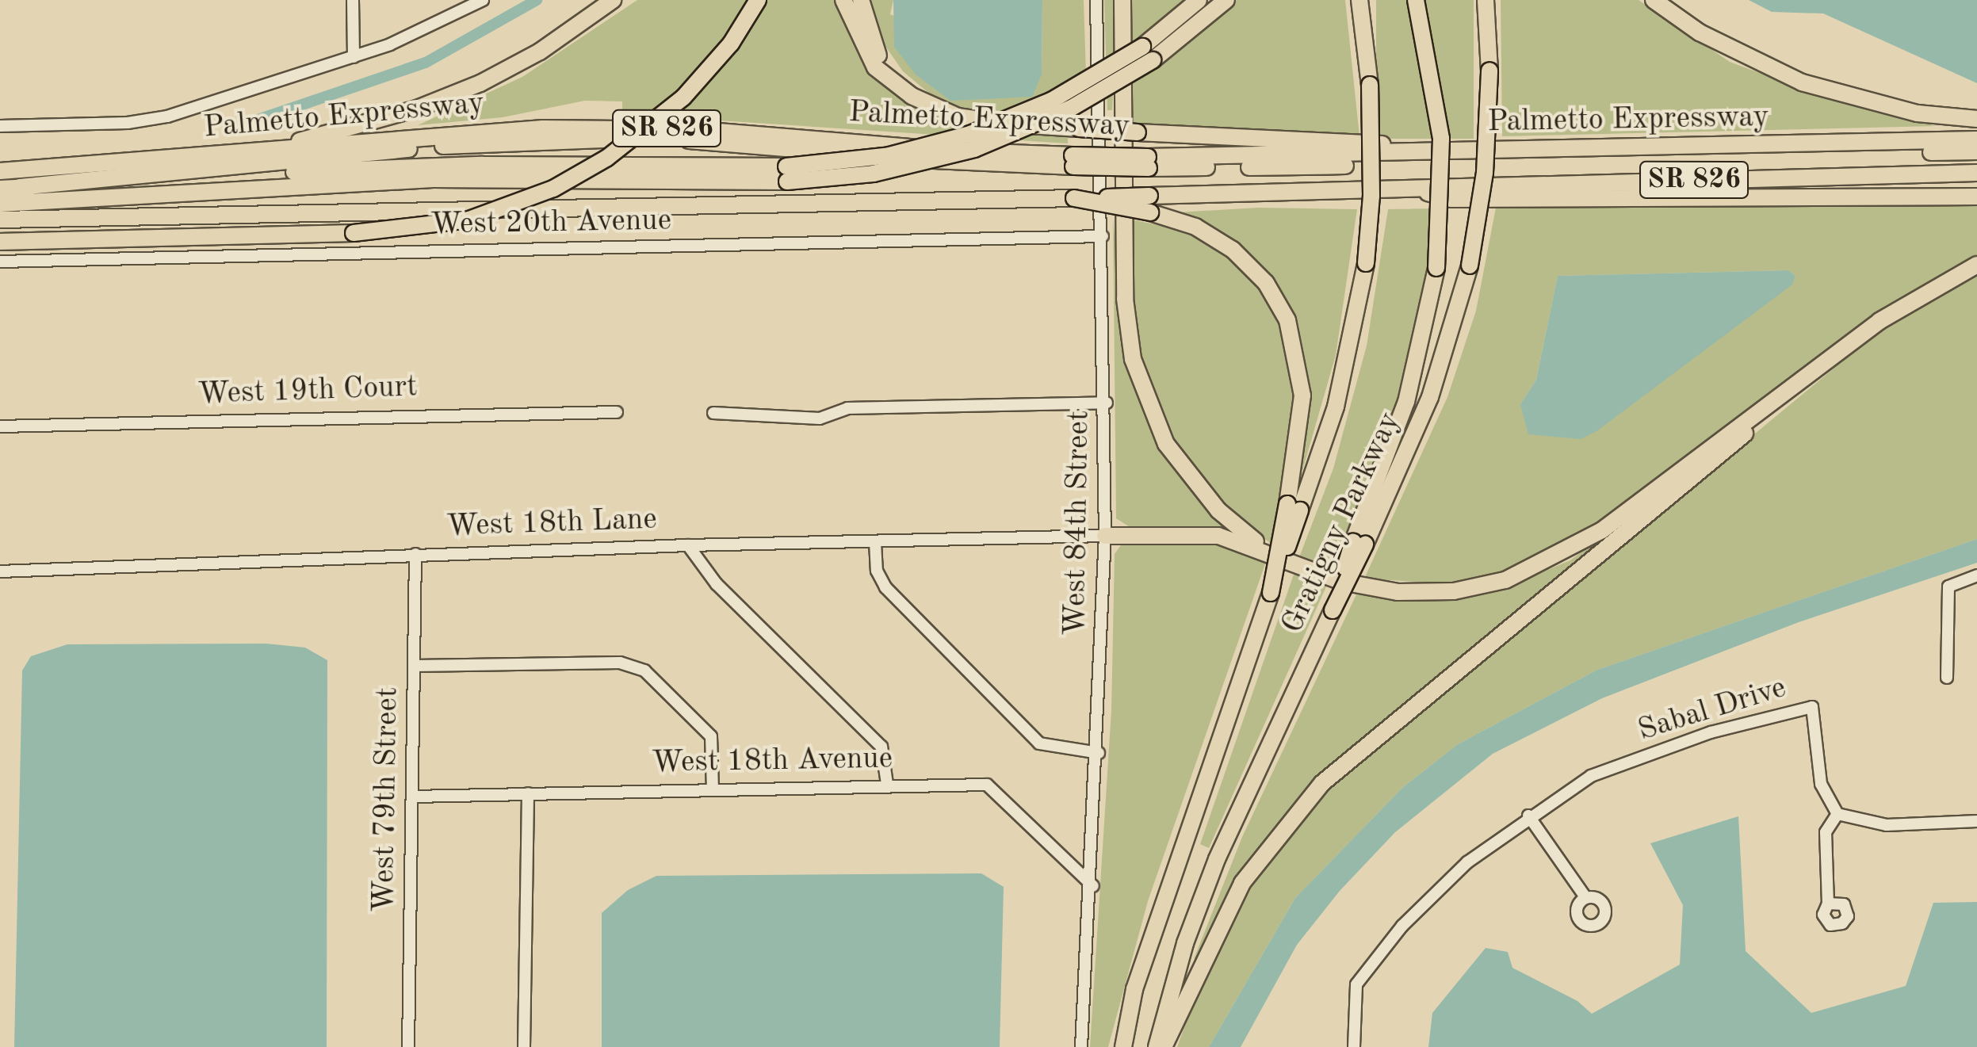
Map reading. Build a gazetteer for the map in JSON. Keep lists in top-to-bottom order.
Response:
{
  "streets": {
    "highway": ["Palmetto Expressway", "SR 826", "Gratigny Parkway"],
    "street": [
      "West 20th Avenue",
      "West 19th Court",
      "West 84th Street",
      "West 18th Lane",
      "Sabal Drive",
      "West 18th Avenue",
      "West 79th Street"
    ]
  },
  "crossings": [
    ["West 20th Avenue", "West 84th Street"],
    ["West 84th Street", "West 18th Lane"],
    ["West 84th Street", "West 18th Avenue"],
    ["West 18th Lane", "West 79th Street"],
    ["West 18th Avenue", "West 79th Street"]
  ]
}
